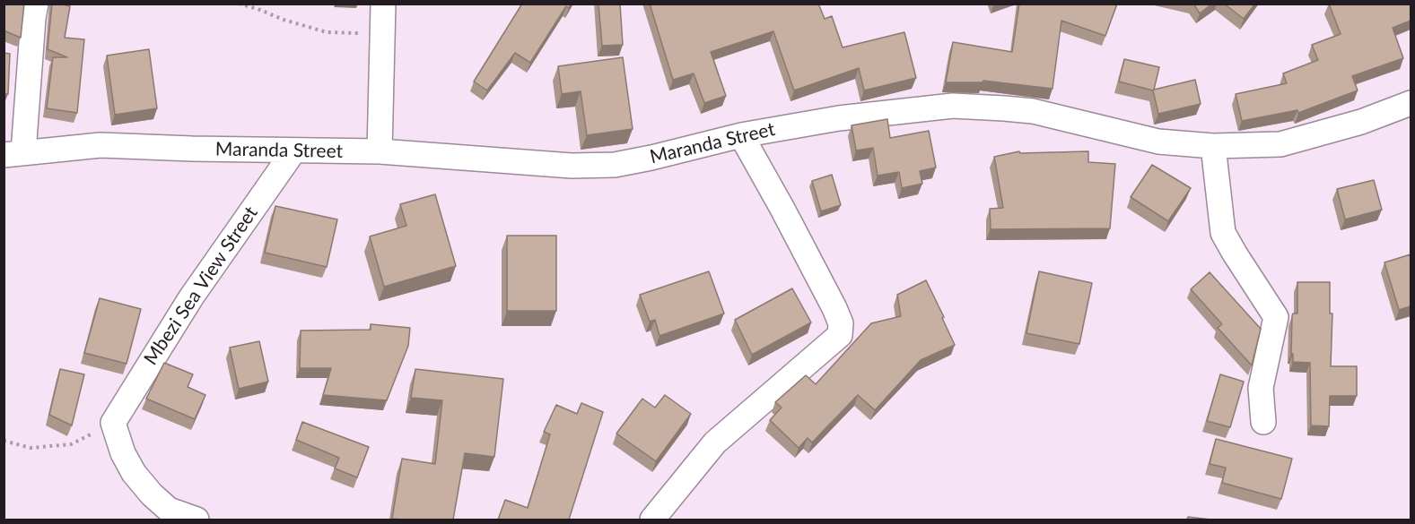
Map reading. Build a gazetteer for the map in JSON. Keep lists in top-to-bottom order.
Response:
{
  "streets": {
    "street": ["Maranda Street", "Mbezi Sea View Street"]
  },
  "crossings": [
    ["Maranda Street", "Mbezi Sea View Street"]
  ]
}
